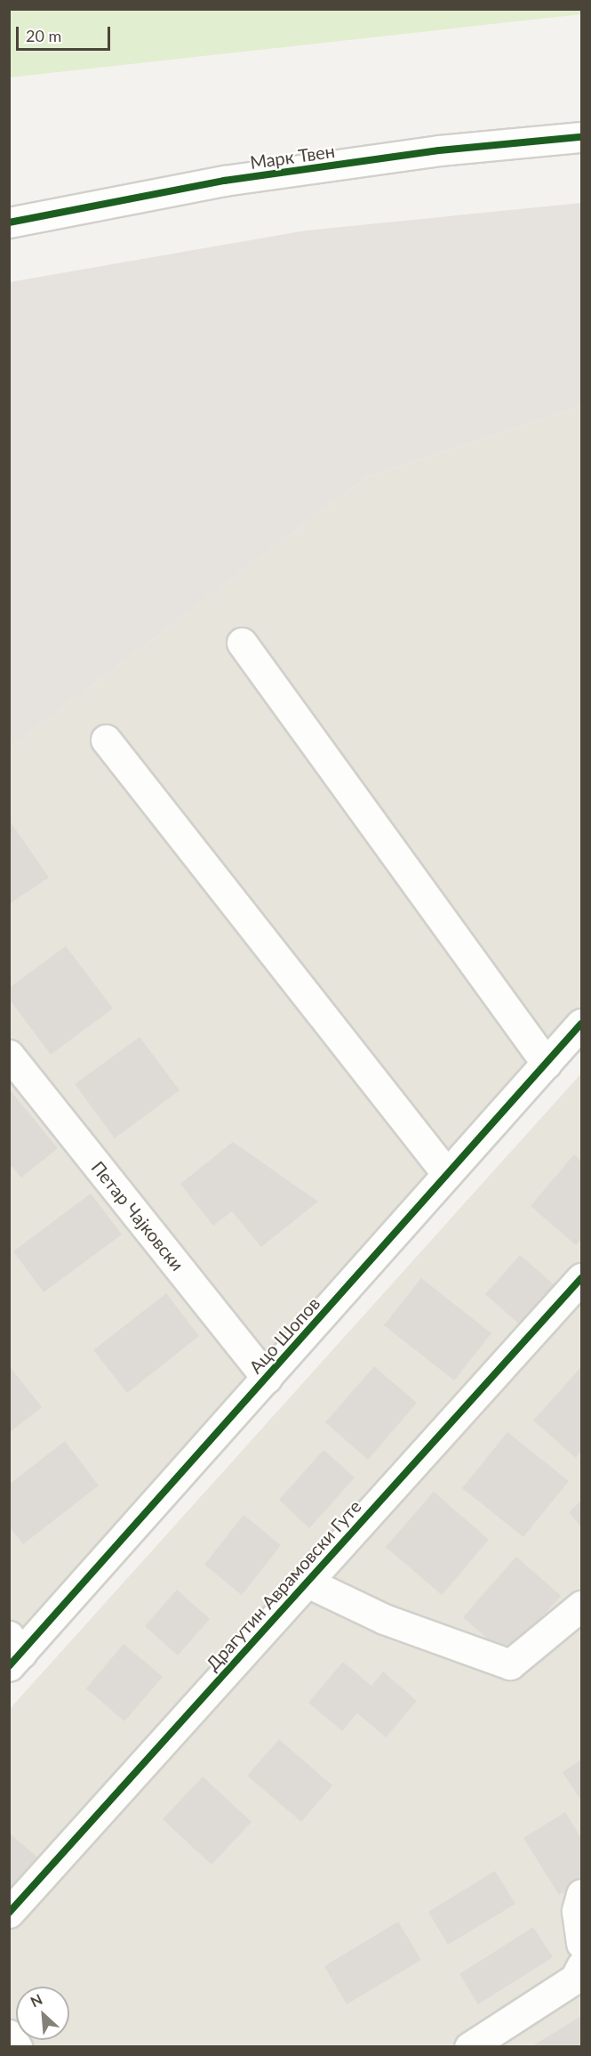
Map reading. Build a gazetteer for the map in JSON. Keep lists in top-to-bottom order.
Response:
{
  "streets": {
    "street": [
      "Марк Твен",
      "Петар Чајковски",
      "Ацо Шопов",
      "Драгутин Аврамовски Гуте"
    ]
  },
  "crossings": [
    ["Петар Чајковски", "Ацо Шопов"]
  ],
  "scale_bar": "20 m",
  "north": "top left"
}
